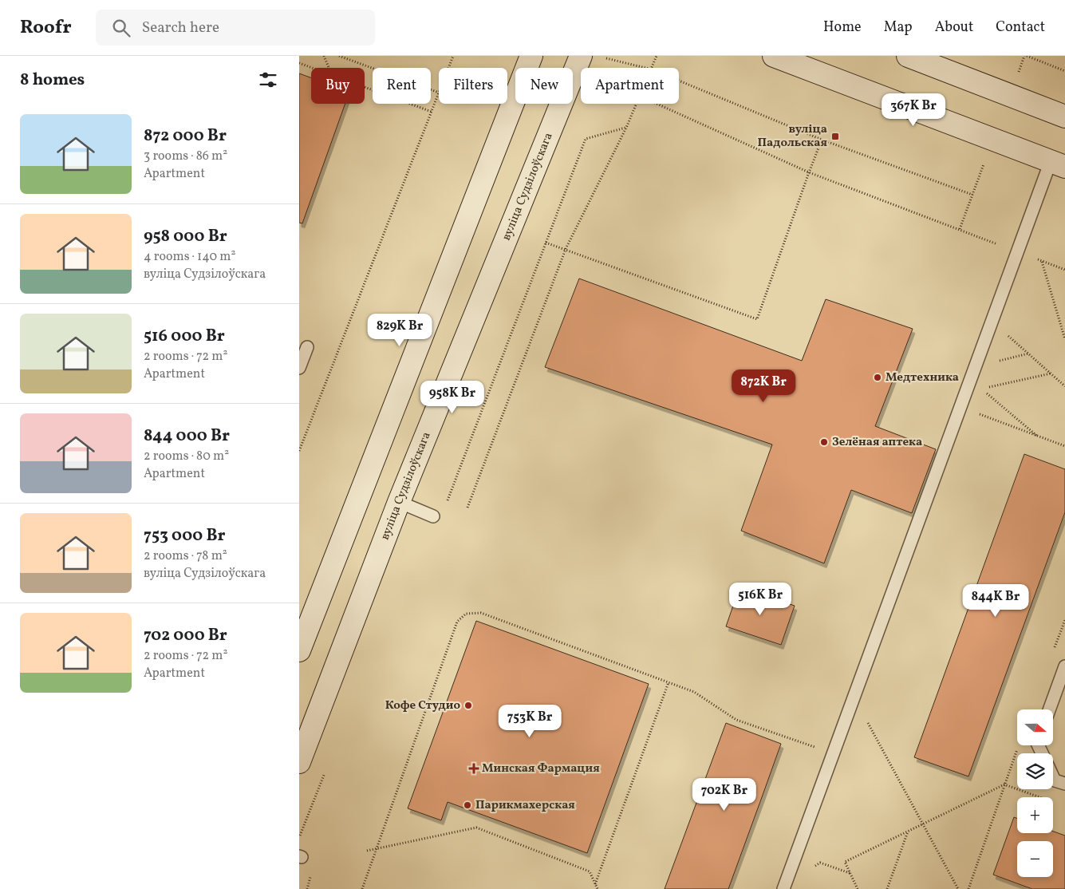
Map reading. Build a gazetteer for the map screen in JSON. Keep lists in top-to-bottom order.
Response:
{
  "streets": {
    "main road": ["вуліца Судзілоўскага"]
  },
  "places": {
    "transit": ["вуліца Падольская"],
    "other": [
      "Медтехника",
      "Зелёная аптека",
      "Кофе Студио",
      "Парикмахерская"
    ],
    "health": ["Минская Фармация"]
  },
  "north": "right",
  "page": {
    "header": "Roofr",
    "search": "Search here",
    "nav": [
      "Home",
      "Map",
      "About",
      "Contact"
    ],
    "heading": "8 homes",
    "chip": [
      "Buy",
      "Rent",
      "Filters",
      "New",
      "Apartment"
    ],
    "price": [
      "367K Br",
      "829K Br",
      "872K Br",
      "958K Br",
      "516K Br",
      "844K Br",
      "753K Br",
      "702K Br"
    ],
    "list": [
      {
        "name": "872 000 Br",
        "note": "3 rooms · 86 m² · Apartment"
      },
      {
        "name": "958 000 Br",
        "note": "4 rooms · 140 m² · вуліца Судзілоўскага"
      },
      {
        "name": "516 000 Br",
        "note": "2 rooms · 72 m² · Apartment"
      },
      {
        "name": "844 000 Br",
        "note": "2 rooms · 80 m² · Apartment"
      },
      {
        "name": "753 000 Br",
        "note": "2 rooms · 78 m² · вуліца Судзілоўскага"
      },
      {
        "name": "702 000 Br",
        "note": "2 rooms · 72 m² · Apartment"
      }
    ],
    "map_buttons": ["+", "−"]
  }
}
